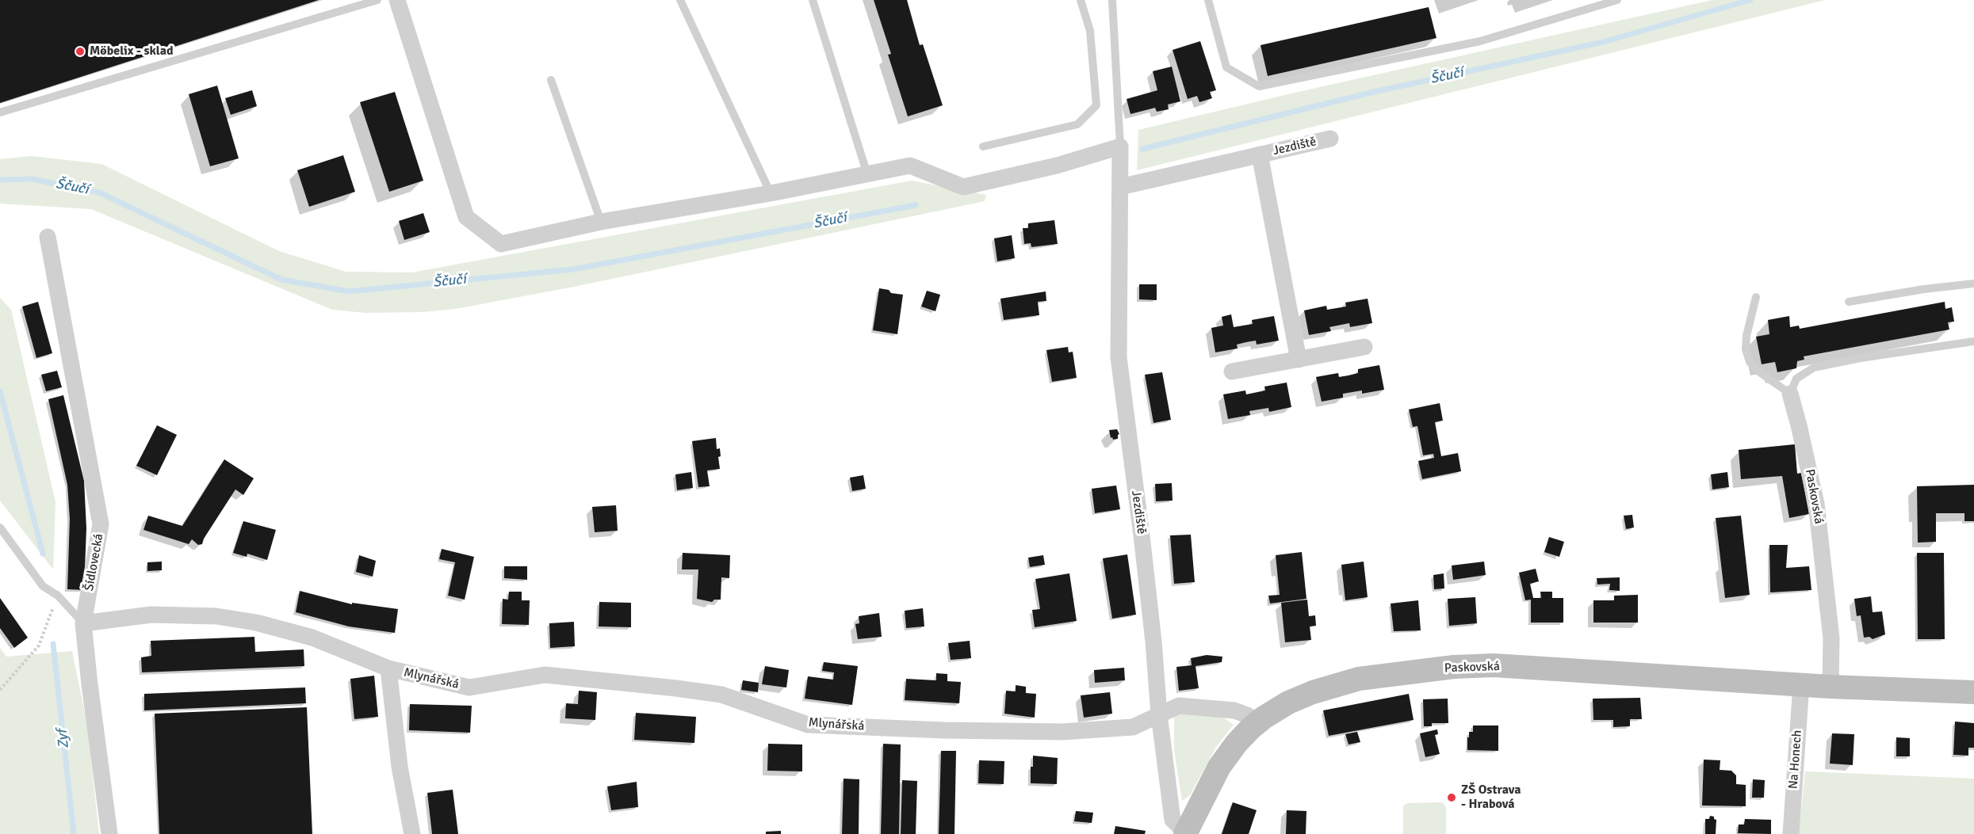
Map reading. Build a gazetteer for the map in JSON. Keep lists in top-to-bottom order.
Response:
{
  "streets": {
    "main road": ["Paskovská"],
    "street": [
      "Jezdiště",
      "Šídlovecká",
      "Mlynářská",
      "Na Honech"
    ]
  },
  "crossings": [
    ["Jezdiště", "Paskovská"],
    ["Jezdiště", "Mlynářská"],
    ["Paskovská", "Mlynářská"],
    ["Paskovská", "Na Honech"],
    ["Šídlovecká", "Mlynářská"]
  ],
  "water": ["Ščučí", "Zyf"],
  "places": ["Möbelix - sklad", "ZŠ Ostrava - Hrabová"]
}
